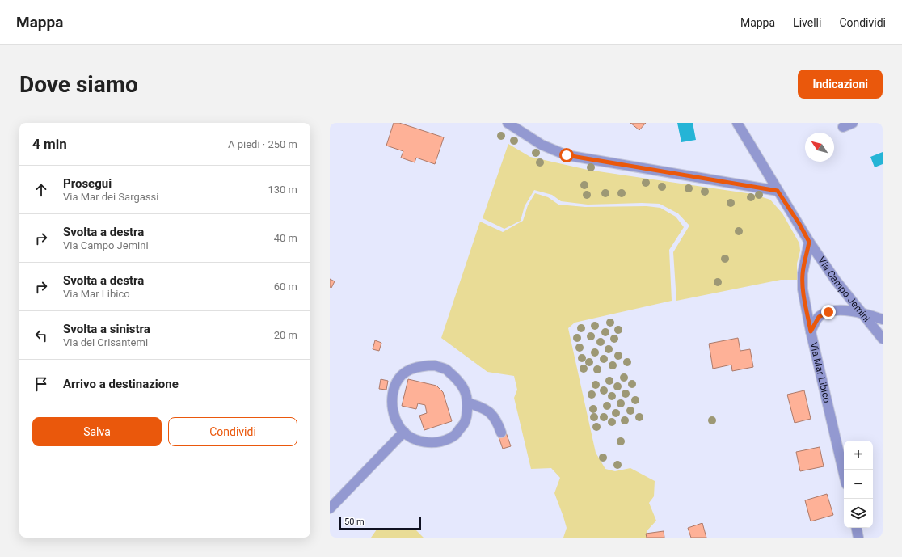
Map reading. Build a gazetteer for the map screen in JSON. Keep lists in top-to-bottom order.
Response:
{
  "streets": {
    "street": ["Via Campo Jemini", "Via Mar Libico"]
  },
  "crossings": [
    ["Via Campo Jemini", "Via Mar Libico"]
  ],
  "scale_bar": "50 m",
  "north": "top left",
  "page": {
    "header": "Mappa",
    "nav": ["Mappa", "Livelli", "Condividi"],
    "buttons": [
      "Indicazioni",
      ["Salva", "Condividi"]
    ],
    "title": "Dove siamo",
    "heading": ["4 min", "A piedi · 250 m"],
    "list": [
      ["Prosegui", "Via Mar dei Sargassi", "130 m"],
      ["Svolta a destra", "Via Campo Jemini", "40 m"],
      ["Svolta a destra", "Via Mar Libico", "60 m"],
      ["Svolta a sinistra", "Via dei Crisantemi", "20 m"],
      "Arrivo a destinazione"
    ],
    "map_buttons": ["+", "−"],
    "scale": "50 m"
  }
}
